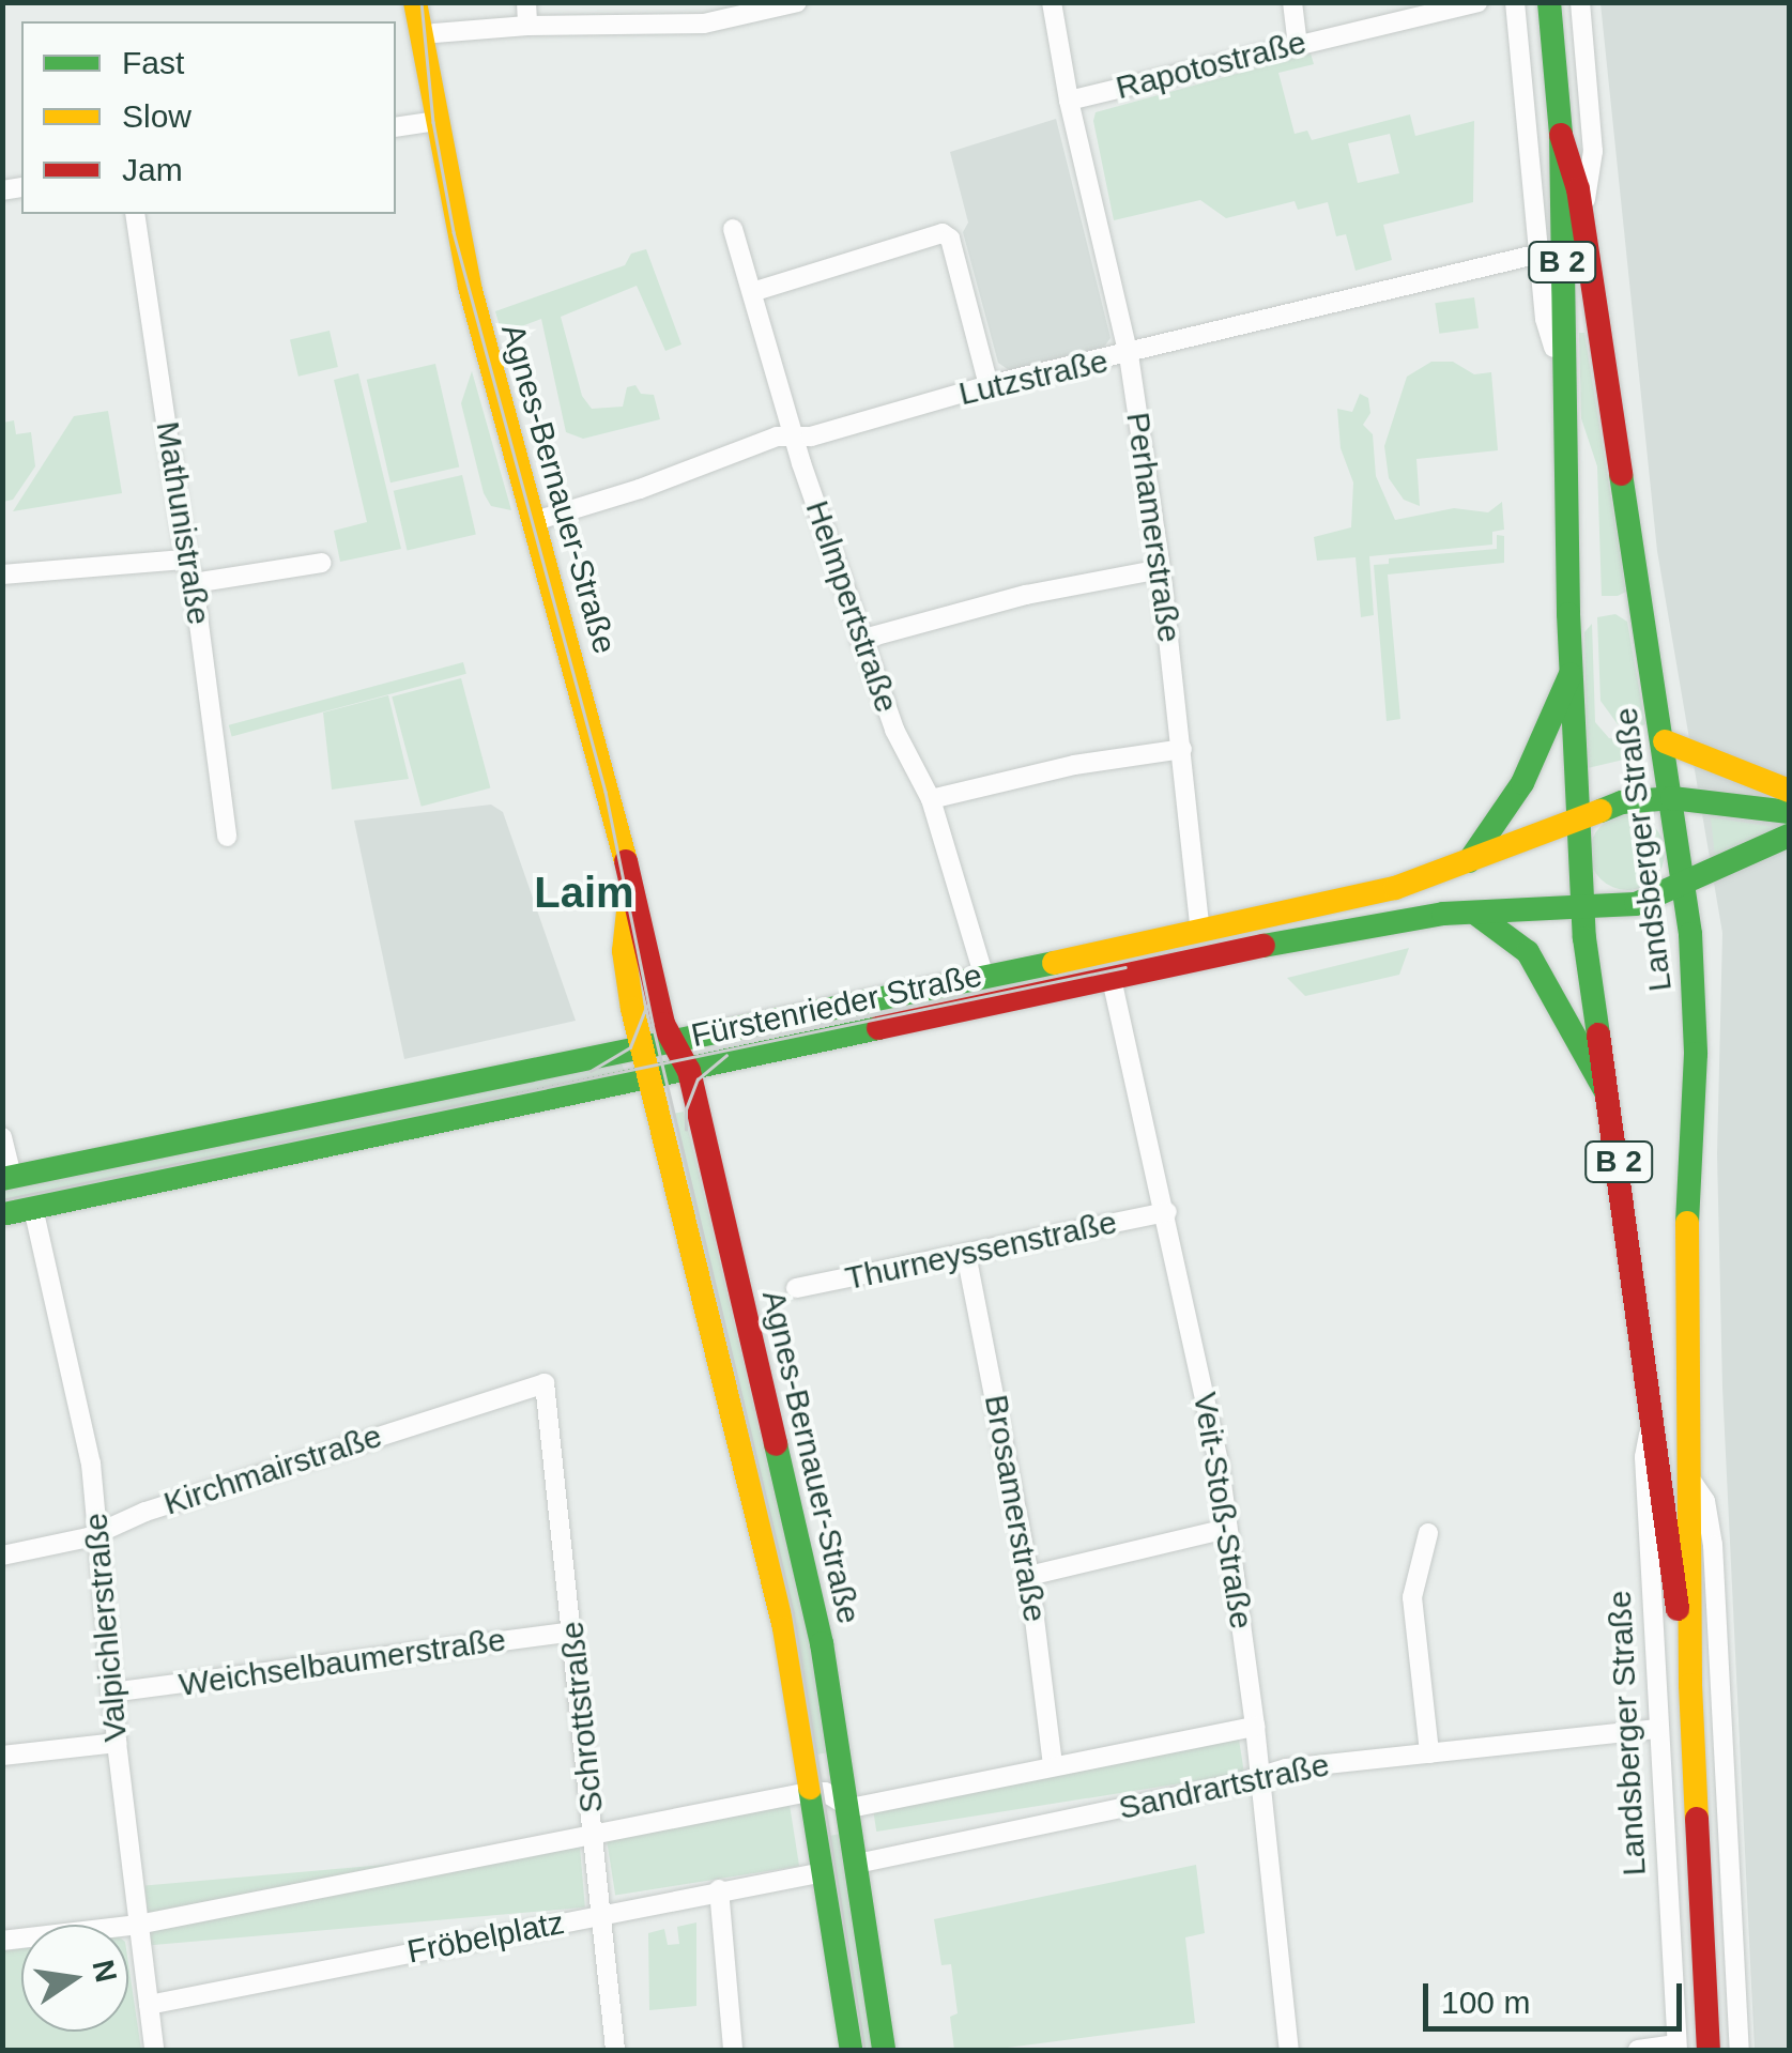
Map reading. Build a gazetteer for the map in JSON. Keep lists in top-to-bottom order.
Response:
{
  "streets": {
    "main road": [
      "B 2",
      "Agnes-Bernauer-Straße",
      "Landsberger Straße",
      "Fürstenrieder Straße"
    ],
    "street": [
      "Rapotostraße",
      "Lutzstraße",
      "Mathunistraße",
      "Perhamerstraße",
      "Helmpertstraße",
      "Thurneyssenstraße",
      "Kirchmairstraße",
      "Brosamerstraße",
      "Veit-Stoß-Straße",
      "Valpichlerstraße",
      "Weichselbaumerstraße",
      "Schrottstraße",
      "Sandrartstraße",
      "Fröbelplatz"
    ]
  },
  "crossings": [
    ["Rapotostraße", "Perhamerstraße"],
    ["Lutzstraße", "Agnes-Bernauer-Straße"],
    ["Lutzstraße", "Perhamerstraße"],
    ["Lutzstraße", "Helmpertstraße"],
    ["Lutzstraße", "Landsberger Straße"],
    ["Agnes-Bernauer-Straße", "Fürstenrieder Straße"],
    ["Agnes-Bernauer-Straße", "Sandrartstraße"],
    ["Agnes-Bernauer-Straße", "Fröbelplatz"],
    ["Perhamerstraße", "Fürstenrieder Straße"],
    ["Helmpertstraße", "Fürstenrieder Straße"],
    ["Landsberger Straße", "Fürstenrieder Straße"],
    ["Landsberger Straße", "Sandrartstraße"],
    ["Fürstenrieder Straße", "Veit-Stoß-Straße"],
    ["Fürstenrieder Straße", "Valpichlerstraße"],
    ["Thurneyssenstraße", "Brosamerstraße"],
    ["Thurneyssenstraße", "Veit-Stoß-Straße"],
    ["Kirchmairstraße", "Valpichlerstraße"],
    ["Kirchmairstraße", "Schrottstraße"],
    ["Brosamerstraße", "Sandrartstraße"],
    ["Veit-Stoß-Straße", "Sandrartstraße"],
    ["Valpichlerstraße", "Weichselbaumerstraße"],
    ["Valpichlerstraße", "Fröbelplatz"],
    ["Weichselbaumerstraße", "Schrottstraße"],
    ["Schrottstraße", "Fröbelplatz"]
  ],
  "districts": ["Laim"],
  "legend": ["Fast", "Slow", "Jam"],
  "scale_bar": "100 m",
  "north": "right"
}
